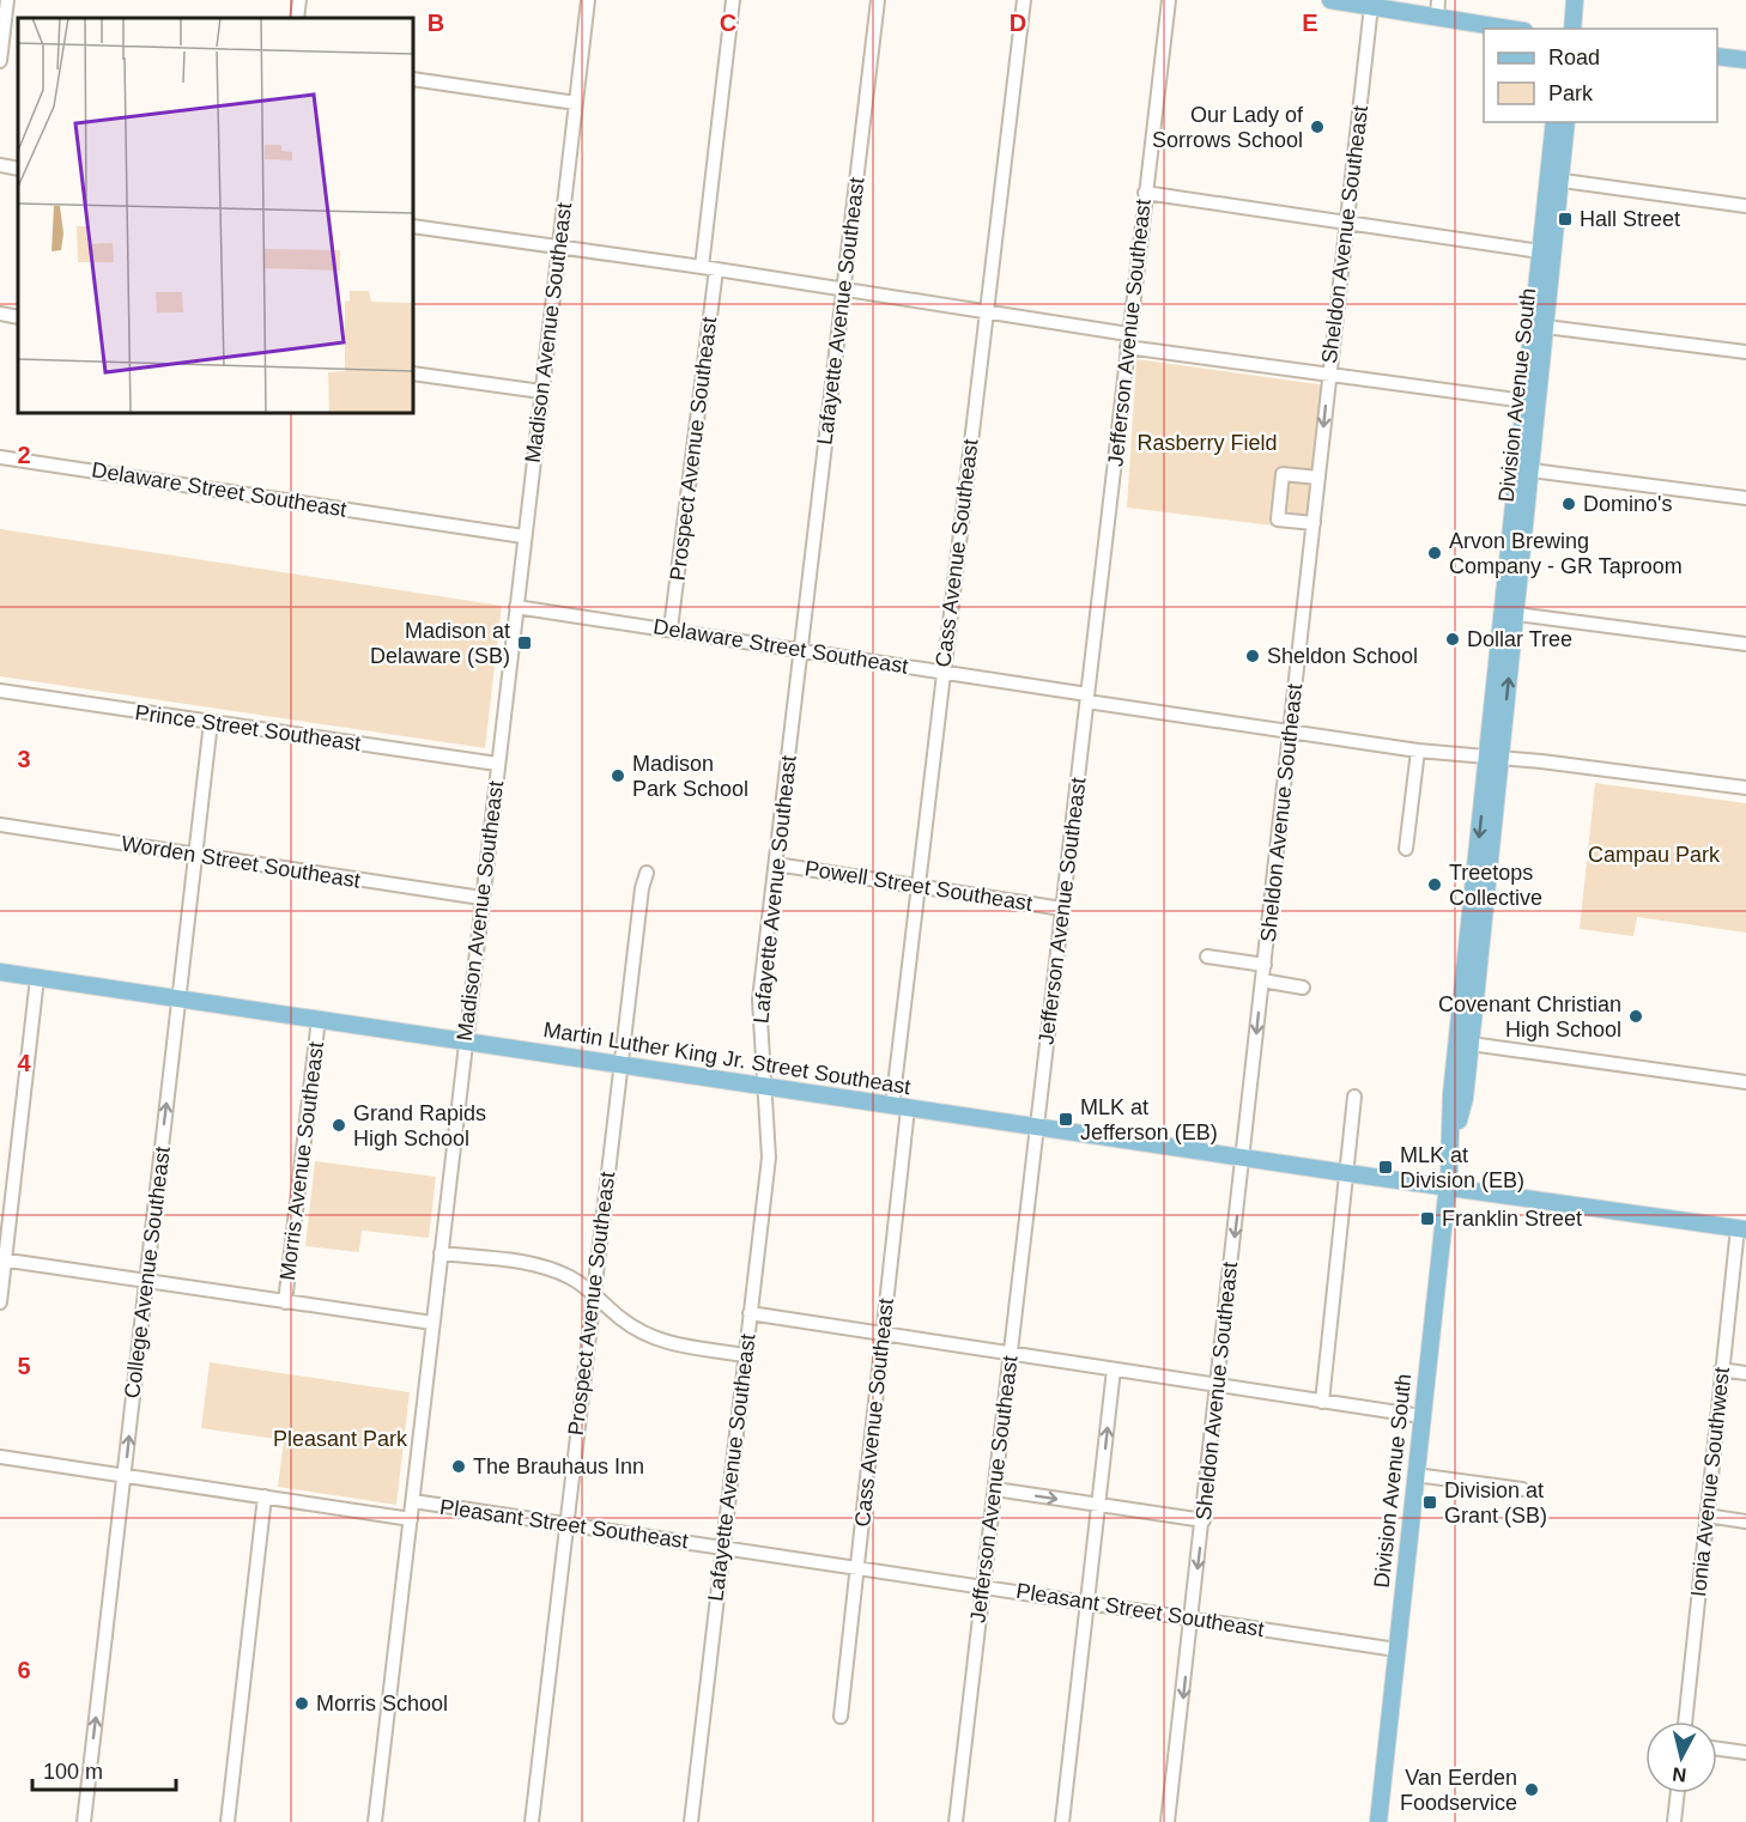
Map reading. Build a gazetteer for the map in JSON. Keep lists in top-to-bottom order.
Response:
{
  "streets": {
    "main road": ["Division Avenue South", "Martin Luther King Jr. Street Southeast"],
    "street": [
      "Sheldon Avenue Southeast",
      "Lafayette Avenue Southeast",
      "Madison Avenue Southeast",
      "Jefferson Avenue Southeast",
      "Prospect Avenue Southeast",
      "Delaware Street Southeast",
      "Cass Avenue Southeast",
      "Prince Street Southeast",
      "Worden Street Southeast",
      "Powell Street Southeast",
      "Morris Avenue Southeast",
      "College Avenue Southeast",
      "Ionia Avenue Southwest",
      "Pleasant Street Southeast"
    ]
  },
  "crossings": [
    ["Sheldon Avenue Southeast", "Delaware Street Southeast"],
    ["Sheldon Avenue Southeast", "Martin Luther King Jr. Street Southeast"],
    ["Sheldon Avenue Southeast", "Pleasant Street Southeast"],
    ["Lafayette Avenue Southeast", "Delaware Street Southeast"],
    ["Lafayette Avenue Southeast", "Powell Street Southeast"],
    ["Lafayette Avenue Southeast", "Martin Luther King Jr. Street Southeast"],
    ["Lafayette Avenue Southeast", "Pleasant Street Southeast"],
    ["Madison Avenue Southeast", "Delaware Street Southeast"],
    ["Madison Avenue Southeast", "Prince Street Southeast"],
    ["Madison Avenue Southeast", "Worden Street Southeast"],
    ["Madison Avenue Southeast", "Martin Luther King Jr. Street Southeast"],
    ["Madison Avenue Southeast", "Pleasant Street Southeast"],
    ["Jefferson Avenue Southeast", "Delaware Street Southeast"],
    ["Jefferson Avenue Southeast", "Powell Street Southeast"],
    ["Jefferson Avenue Southeast", "Martin Luther King Jr. Street Southeast"],
    ["Jefferson Avenue Southeast", "Pleasant Street Southeast"],
    ["Division Avenue South", "Delaware Street Southeast"],
    ["Division Avenue South", "Martin Luther King Jr. Street Southeast"],
    ["Division Avenue South", "Pleasant Street Southeast"],
    ["Prospect Avenue Southeast", "Delaware Street Southeast"],
    ["Prospect Avenue Southeast", "Martin Luther King Jr. Street Southeast"],
    ["Prospect Avenue Southeast", "Pleasant Street Southeast"],
    ["Delaware Street Southeast", "Cass Avenue Southeast"],
    ["Cass Avenue Southeast", "Powell Street Southeast"],
    ["Cass Avenue Southeast", "Martin Luther King Jr. Street Southeast"],
    ["Cass Avenue Southeast", "Pleasant Street Southeast"],
    ["Prince Street Southeast", "College Avenue Southeast"],
    ["Worden Street Southeast", "College Avenue Southeast"],
    ["Martin Luther King Jr. Street Southeast", "Morris Avenue Southeast"],
    ["Martin Luther King Jr. Street Southeast", "College Avenue Southeast"],
    ["Martin Luther King Jr. Street Southeast", "Ionia Avenue Southwest"],
    ["College Avenue Southeast", "Pleasant Street Southeast"]
  ],
  "one_way": ["College Avenue Southeast"],
  "parks": ["Rasberry Field", "Campau Park", "Pleasant Park"],
  "places": {
    "other": [
      "Our Lady of Sorrows School",
      "Domino's",
      "Arvon Brewing Company - GR Taproom",
      "Dollar Tree",
      "Sheldon School",
      "Madison Park School",
      "Treetops Collective",
      "Covenant Christian High School",
      "Grand Rapids High School",
      "The Brauhaus Inn",
      "Morris School",
      "Van Eerden Foodservice"
    ],
    "transit": [
      "Hall Street",
      "Madison at Delaware (SB)",
      "MLK at Jefferson (EB)",
      "MLK at Division (EB)",
      "Franklin Street",
      "Division at Grant (SB)"
    ]
  },
  "legend": ["Road", "Park"],
  "scale_bar": "100 m",
  "north": "bottom",
  "grid": {
    "columns": [
      "B",
      "C",
      "D",
      "E"
    ],
    "rows": [
      "2",
      "3",
      "4",
      "5",
      "6"
    ]
  }
}
